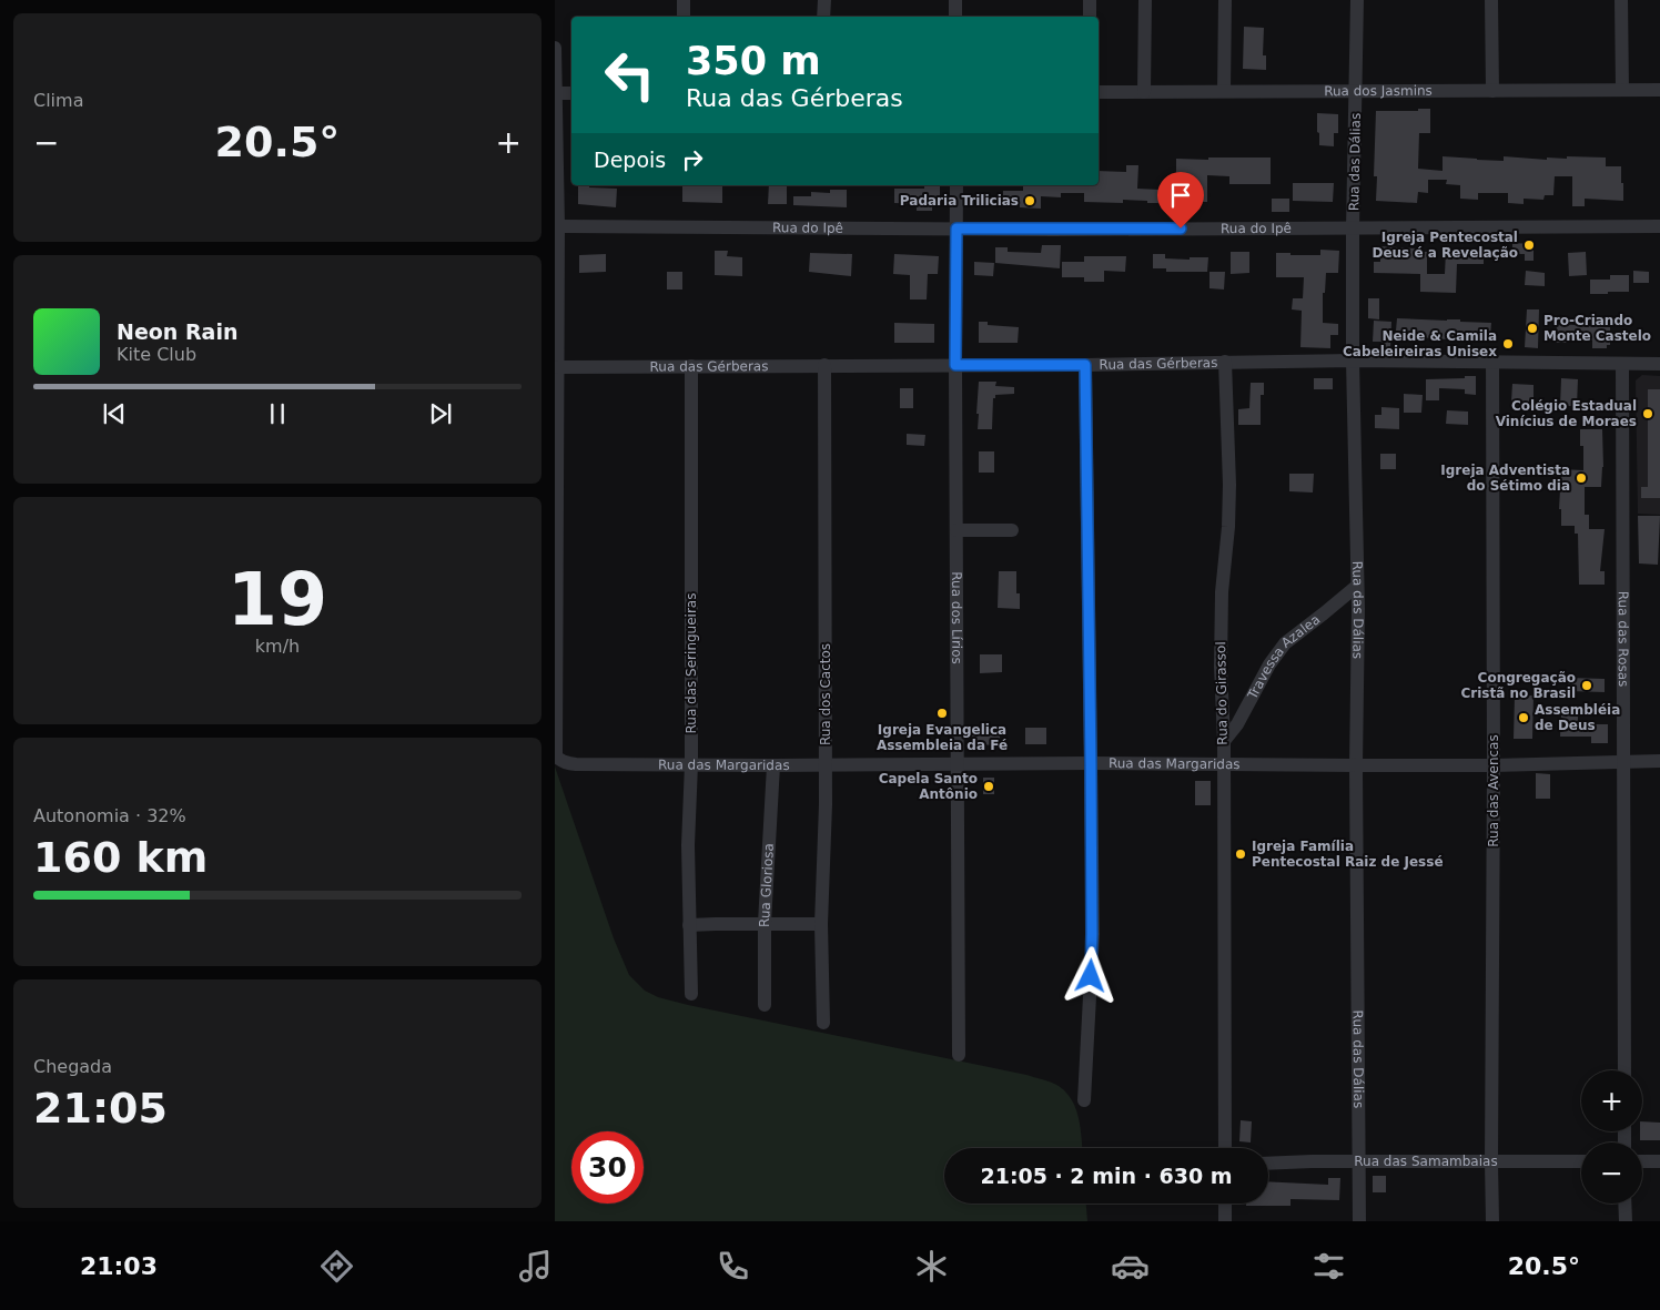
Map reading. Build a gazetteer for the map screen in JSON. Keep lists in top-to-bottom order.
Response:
{
  "streets": {
    "street": [
      "Rua dos Jasmins",
      "Rua das Dálias",
      "Rua do Ipê",
      "Rua das Gérberas",
      "Rua dos Lírios",
      "Rua das Rosas",
      "Travessa Azalea",
      "Rua das Seringueiras",
      "Rua do Girassol",
      "Rua dos Cactos",
      "Rua das Margaridas",
      "Rua das Avencas",
      "Rua Gloriosa",
      "Rua das Samambaias"
    ]
  },
  "crossings": [
    ["Rua dos Jasmins", "Rua das Dálias"],
    ["Rua das Dálias", "Rua do Ipê"],
    ["Rua das Dálias", "Rua das Gérberas"],
    ["Rua das Dálias", "Travessa Azalea"],
    ["Rua das Dálias", "Rua das Margaridas"],
    ["Rua das Dálias", "Rua das Samambaias"],
    ["Rua do Ipê", "Rua dos Lírios"],
    ["Rua das Gérberas", "Rua dos Lírios"],
    ["Rua das Gérberas", "Rua das Rosas"],
    ["Rua das Gérberas", "Rua das Seringueiras"],
    ["Rua das Gérberas", "Rua do Girassol"],
    ["Rua das Gérberas", "Rua dos Cactos"],
    ["Rua das Gérberas", "Rua das Avencas"],
    ["Rua dos Lírios", "Rua das Margaridas"],
    ["Rua das Rosas", "Rua das Margaridas"],
    ["Travessa Azalea", "Rua do Girassol"],
    ["Rua das Seringueiras", "Rua das Margaridas"],
    ["Rua do Girassol", "Rua das Margaridas"],
    ["Rua dos Cactos", "Rua das Margaridas"],
    ["Rua das Margaridas", "Rua das Avencas"],
    ["Rua das Margaridas", "Rua Gloriosa"],
    ["Rua das Avencas", "Rua das Samambaias"]
  ],
  "places": [
    "Padaria Trilicias",
    "Igreja Pentecostal Deus é a Revelação",
    "Pro-Criando Monte Castelo",
    "Neide & Camila Cabeleireiras Unisex",
    "Colégio Estadual Vinícius de Moraes",
    "Igreja Adventista do Sétimo dia",
    "Congregação Cristã no Brasil",
    "Igreja Evangelica Assembleia da Fé",
    "Assembléia de Deus",
    "Capela Santo Antônio",
    "Igreja Família Pentecostal Raiz de Jessé"
  ],
  "page": {
    "tile": [
      "Clima",
      ["19", "km/h"],
      ["Autonomia · 32%", "160 km"],
      ["Chegada", "21:05"]
    ],
    "turn": ["350 m", "Rua das Gérberas"],
    "heat": ["−", "20.5°", "+"],
    "then": "Depois",
    "song": ["Neon Rain", "Kite Club"],
    "map_buttons": ["+", "−"],
    "limit": "30",
    "trip": "21:05 · 2 min · 630 m",
    "tabs": ["21:03", "20.5°"]
  }
}
